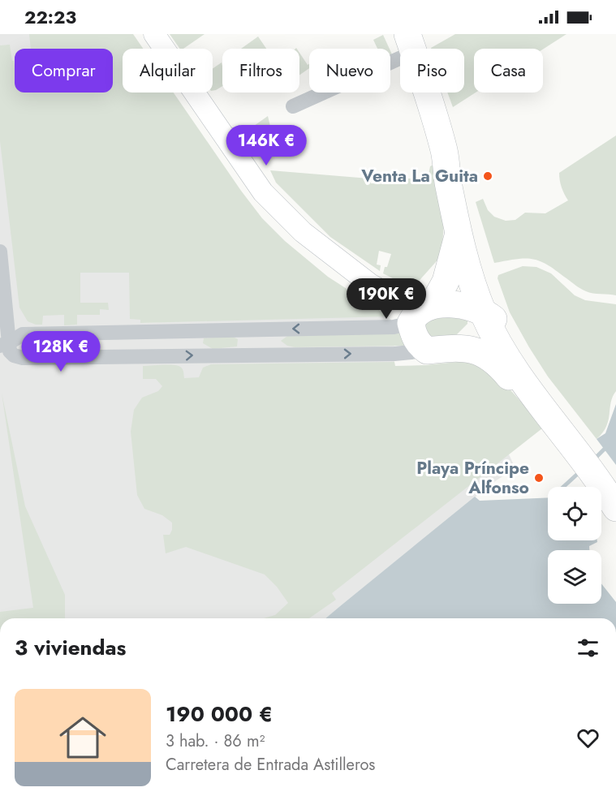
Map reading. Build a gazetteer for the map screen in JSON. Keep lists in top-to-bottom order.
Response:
{
  "places": ["Venta La Guita", "Playa Príncipe Alfonso"],
  "page": {
    "status": "22:23",
    "chip": [
      "Comprar",
      "Alquilar",
      "Filtros",
      "Nuevo",
      "Piso",
      "Casa"
    ],
    "price": ["146K €", "190K €", "128K €"],
    "heading": "3 viviendas",
    "list": [
      {
        "name": "190 000 €",
        "note": "3 hab. · 86 m² · Carretera de Entrada Astilleros"
      }
    ]
  }
}
